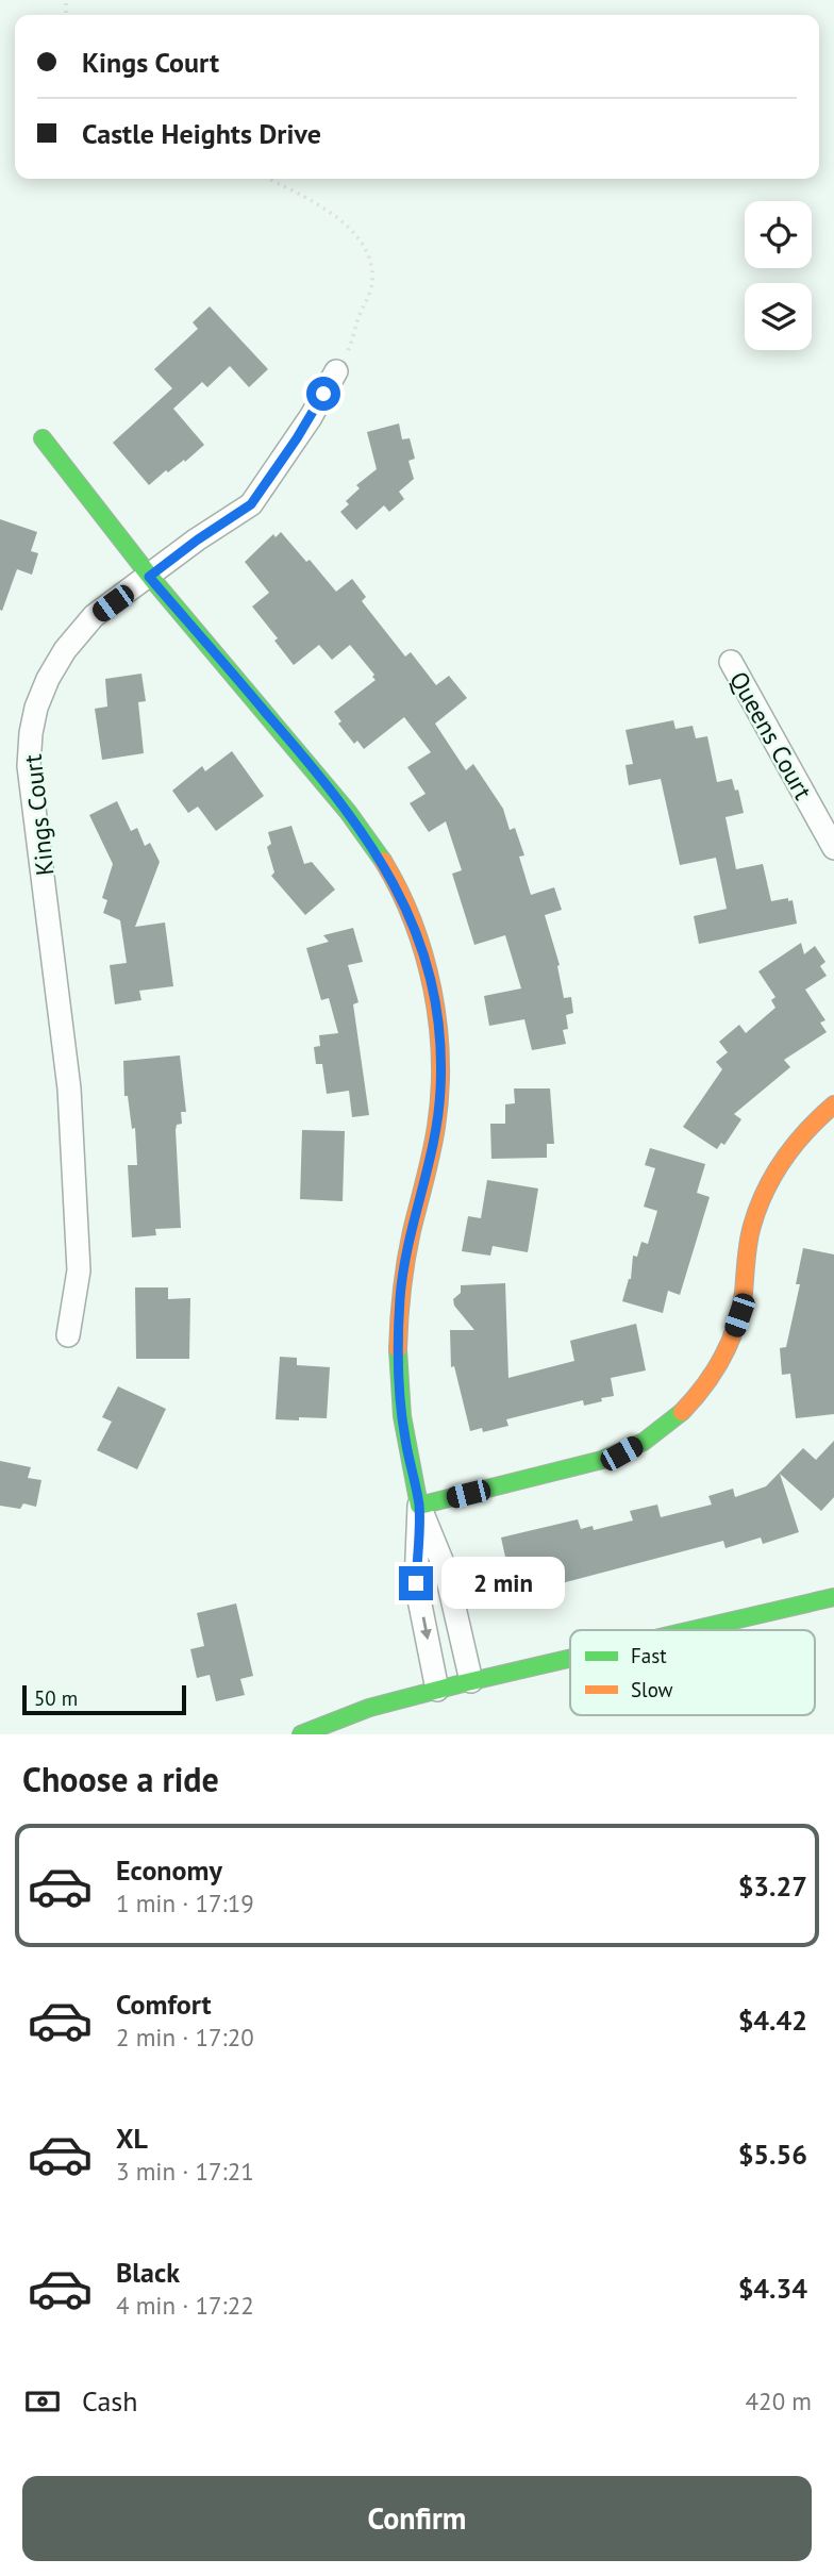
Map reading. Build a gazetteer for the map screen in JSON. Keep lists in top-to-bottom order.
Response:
{
  "streets": {
    "street": ["Queens Court", "Kings Court"]
  },
  "legend": ["Fast", "Slow"],
  "scale_bar": "50 m",
  "page": {
    "banner": ["Kings Court", "Castle Heights Drive"],
    "bubble": "2 min",
    "scale": "50 m",
    "heading": "Choose a ride",
    "list": [
      {
        "name": "Economy",
        "note": "1 min · 17:19",
        "value": "$3.27"
      },
      {
        "name": "Comfort",
        "note": "2 min · 17:20",
        "value": "$4.42"
      },
      {
        "name": "XL",
        "note": "3 min · 17:21",
        "value": "$5.56"
      },
      {
        "name": "Black",
        "note": "4 min · 17:22",
        "value": "$4.34"
      }
    ],
    "pay": ["Cash", "420 m"],
    "buttons": "Confirm"
  }
}
